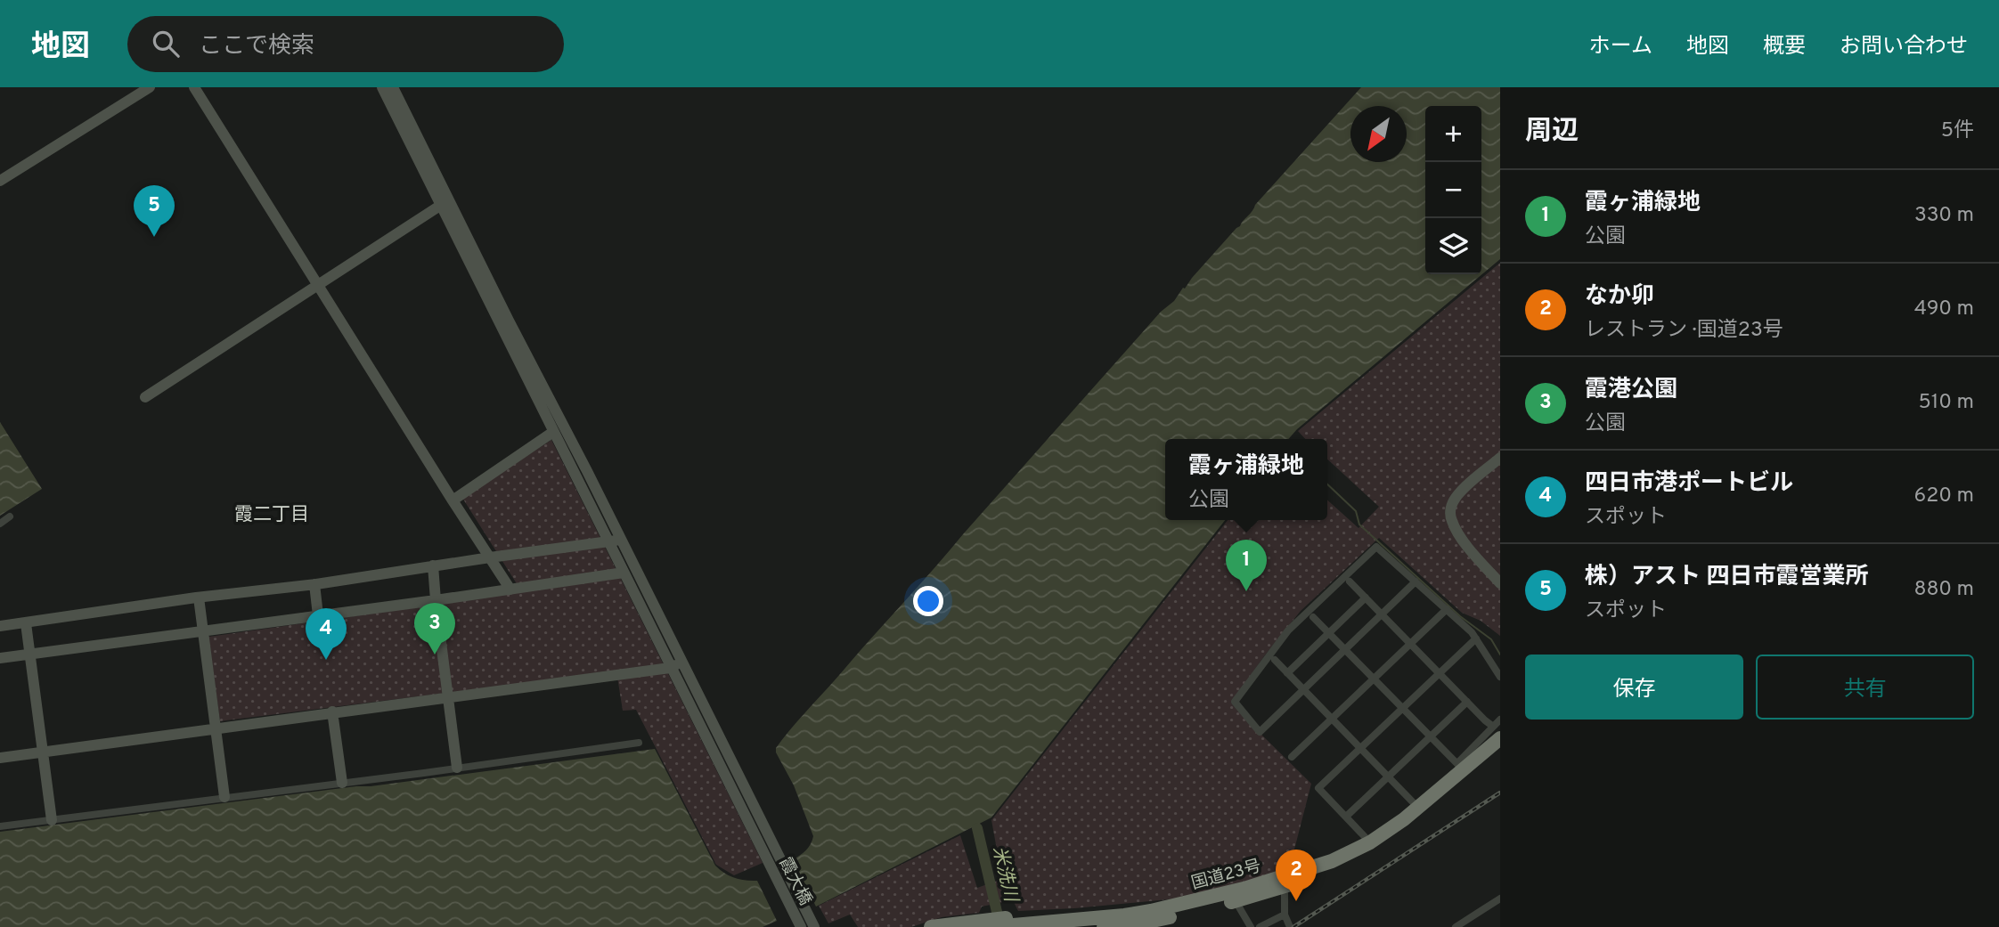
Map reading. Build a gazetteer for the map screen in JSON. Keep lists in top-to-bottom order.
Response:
{
  "streets": {
    "highway": ["国道23号"],
    "street": ["霞大橋"]
  },
  "districts": ["霞二丁目"],
  "water": ["米洗川"],
  "north": "bottom left",
  "page": {
    "header": "地図",
    "search": "ここで検索",
    "nav": [
      "ホーム",
      "地図",
      "概要",
      "お問い合わせ"
    ],
    "heading": ["周辺", "5件"],
    "map_buttons": ["+", "−"],
    "list": [
      {
        "mark": "1",
        "name": "霞ヶ浦緑地",
        "note": "公園",
        "value": "330 m"
      },
      {
        "mark": "2",
        "name": "なか卯",
        "note": "レストラン · 国道23号",
        "value": "490 m"
      },
      {
        "mark": "3",
        "name": "霞港公園",
        "note": "公園",
        "value": "510 m"
      },
      {
        "mark": "4",
        "name": "四日市港ポートビル",
        "note": "スポット",
        "value": "620 m"
      },
      {
        "mark": "5",
        "name": "株）アスト 四日市霞営業所",
        "note": "スポット",
        "value": "880 m"
      }
    ],
    "pins": [
      "5",
      "1",
      "3",
      "4",
      "2"
    ],
    "popup": ["霞ヶ浦緑地", "公園"],
    "buttons": ["保存", "共有"]
  }
}
